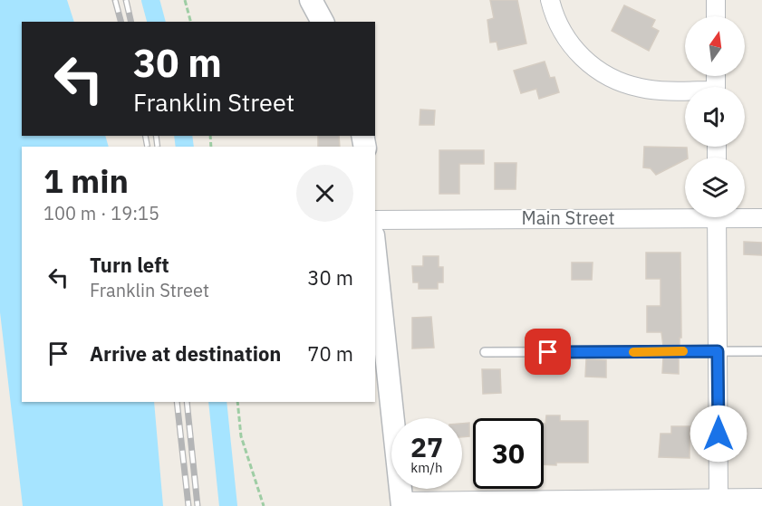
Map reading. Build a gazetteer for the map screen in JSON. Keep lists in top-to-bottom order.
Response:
{
  "streets": {
    "street": ["Main Street"]
  },
  "north": "top",
  "page": {
    "turn": ["30 m", "Franklin Street"],
    "heading": ["1 min", "100 m · 19:15"],
    "list": [
      {
        "name": "Turn left",
        "note": "Franklin Street",
        "value": "30 m"
      },
      {
        "name": "Arrive at destination",
        "value": "70 m"
      }
    ],
    "speed": "27 km/h",
    "limit": "30"
  }
}
